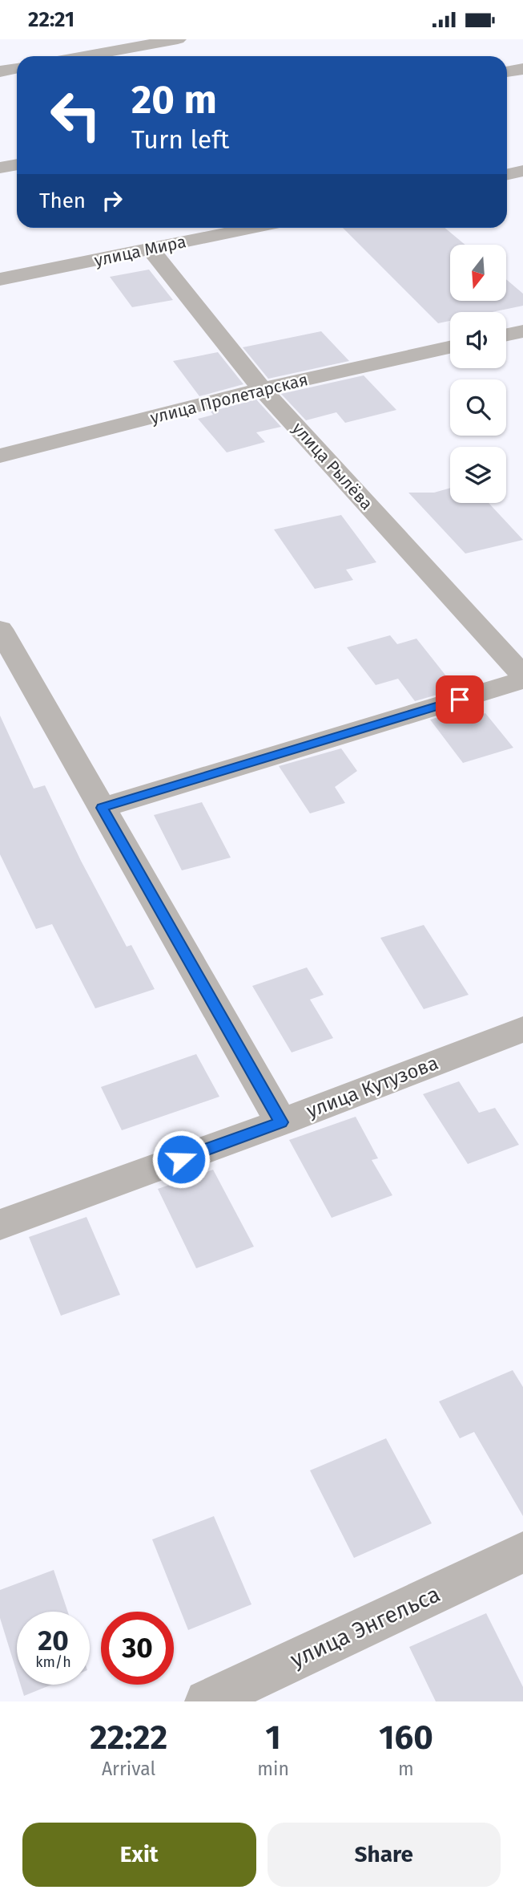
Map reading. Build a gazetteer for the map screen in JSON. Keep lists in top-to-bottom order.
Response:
{
  "streets": {
    "street": [
      "улица Мира",
      "улица Пролетарская",
      "улица Рылёва",
      "улица Кутузова",
      "улица Энгельса"
    ]
  },
  "crossings": [
    ["улица Мира", "улица Рылёва"],
    ["улица Пролетарская", "улица Рылёва"]
  ],
  "north": "bottom",
  "page": {
    "status": "22:21",
    "turn": ["20 m", "Turn left"],
    "then": "Then",
    "speed": "20 km/h",
    "limit": "30",
    "eta": [
      "22:22",
      "Arrival",
      "1",
      "min",
      "160",
      "m"
    ],
    "buttons": ["Exit", "Share"]
  }
}
